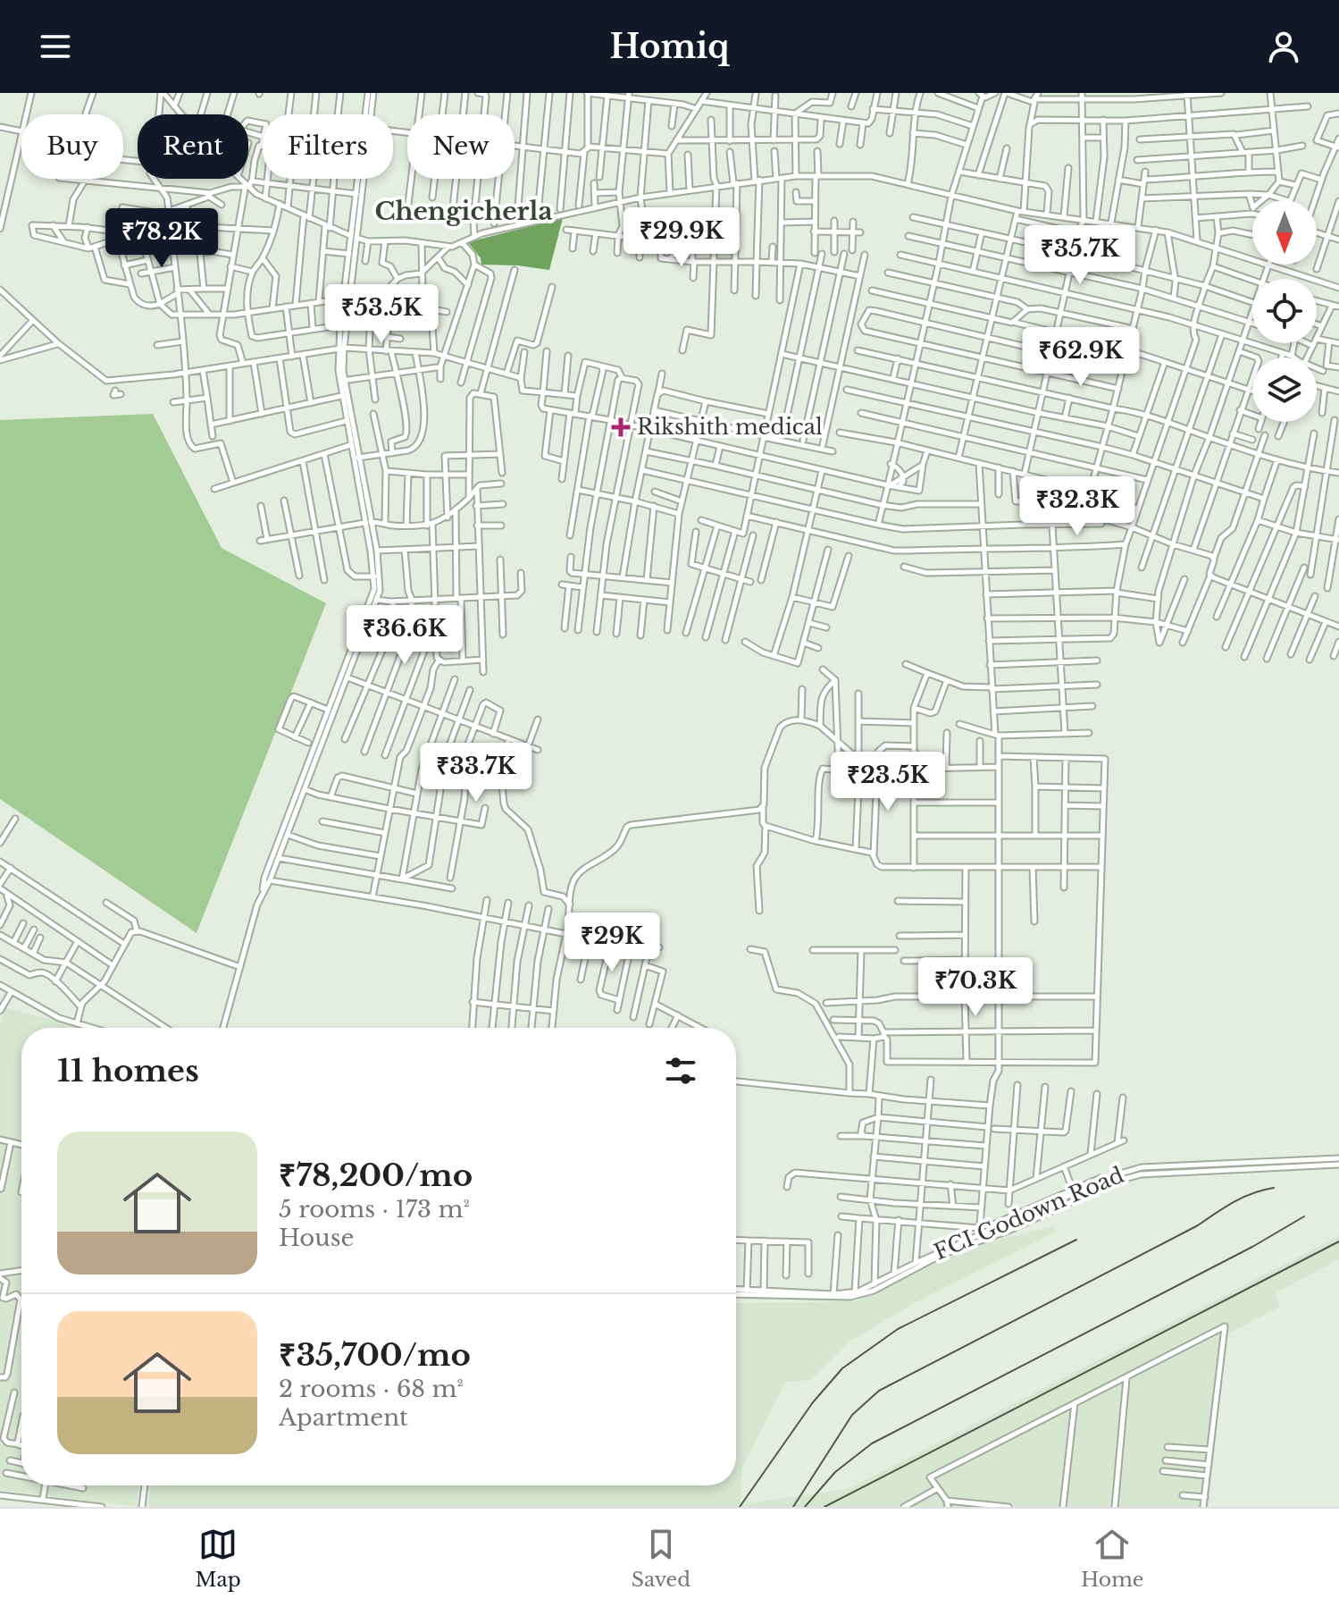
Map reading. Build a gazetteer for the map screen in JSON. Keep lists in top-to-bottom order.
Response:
{
  "streets": {
    "street": ["FCI Godown Road"]
  },
  "districts": ["Chengicherla"],
  "places": {
    "health": ["Rikshith medical"]
  },
  "north": "bottom",
  "page": {
    "header": "Homiq",
    "chip": [
      "Buy",
      "Rent",
      "Filters",
      "New"
    ],
    "price": [
      "₹29.9K",
      "₹78.2K",
      "₹35.7K",
      "₹53.5K",
      "₹62.9K",
      "₹32.3K",
      "₹36.6K",
      "₹33.7K",
      "₹23.5K",
      "₹29K",
      "₹70.3K"
    ],
    "heading": "11 homes",
    "list": [
      {
        "name": "₹78,200/mo",
        "note": "5 rooms · 173 m² · House"
      },
      {
        "name": "₹35,700/mo",
        "note": "2 rooms · 68 m² · Apartment"
      }
    ],
    "tabs": ["Map", "Saved", "Home"]
  }
}
